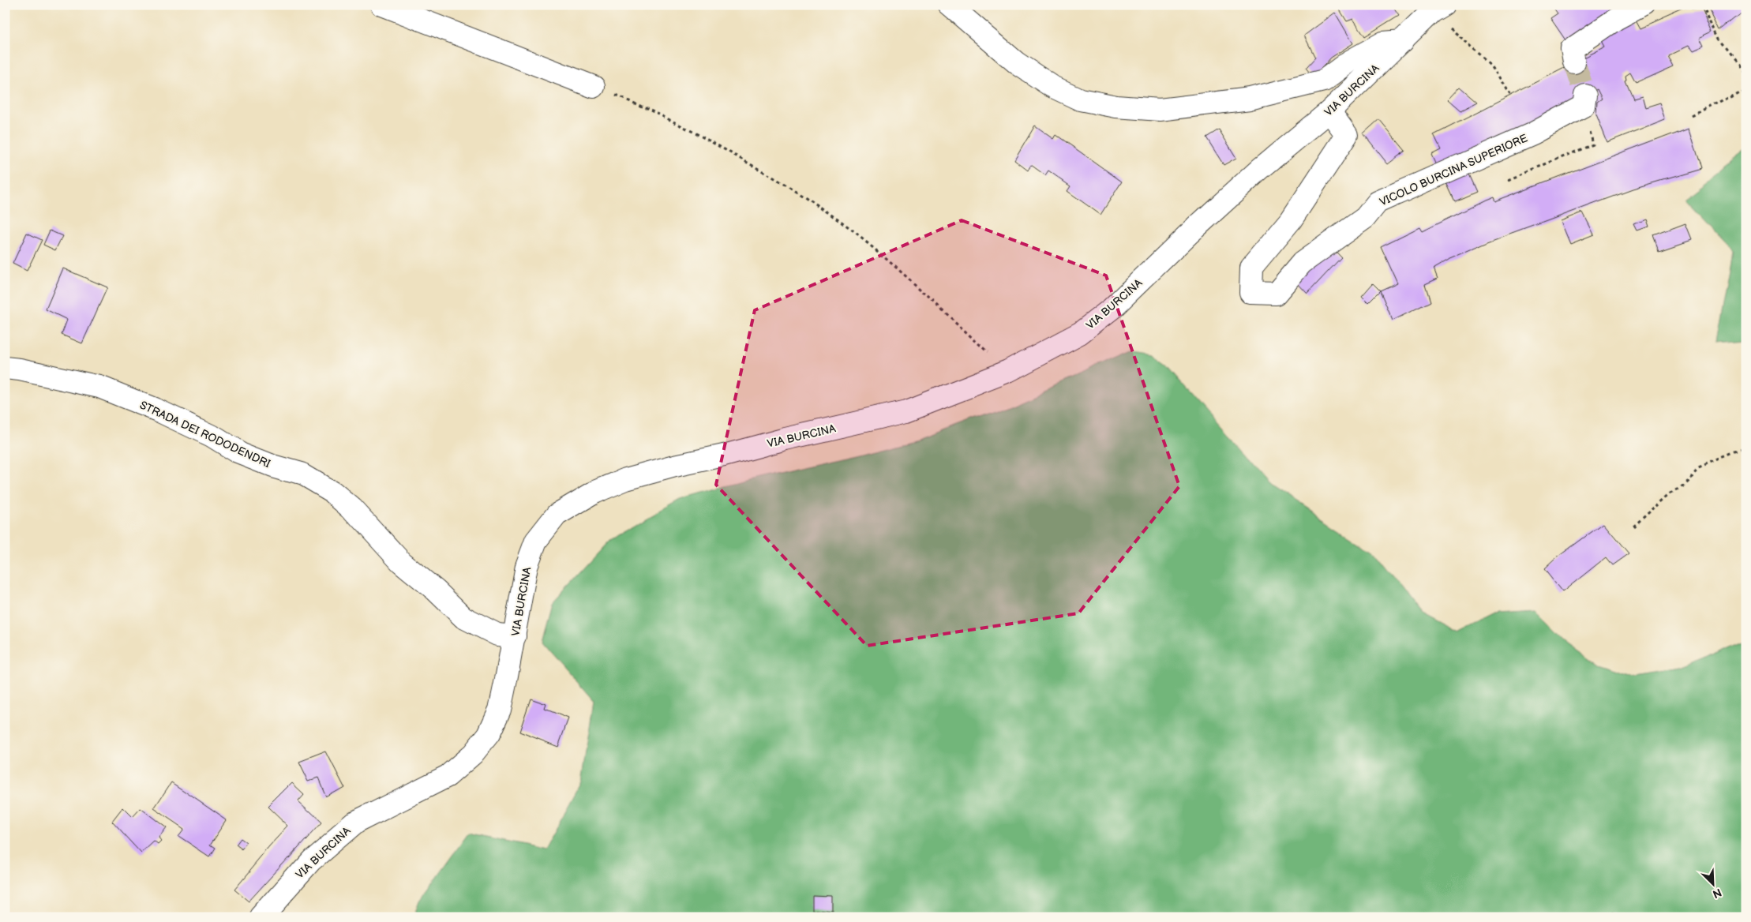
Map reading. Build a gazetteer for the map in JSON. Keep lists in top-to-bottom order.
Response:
{
  "streets": {
    "street": ["VIA BURCINA", "VICOLO BURCINA SUPERIORE", "STRADA DEI RODODENDRI"]
  },
  "crossings": [
    ["VIA BURCINA", "VICOLO BURCINA SUPERIORE"],
    ["VIA BURCINA", "STRADA DEI RODODENDRI"]
  ],
  "north": "bottom right"
}
